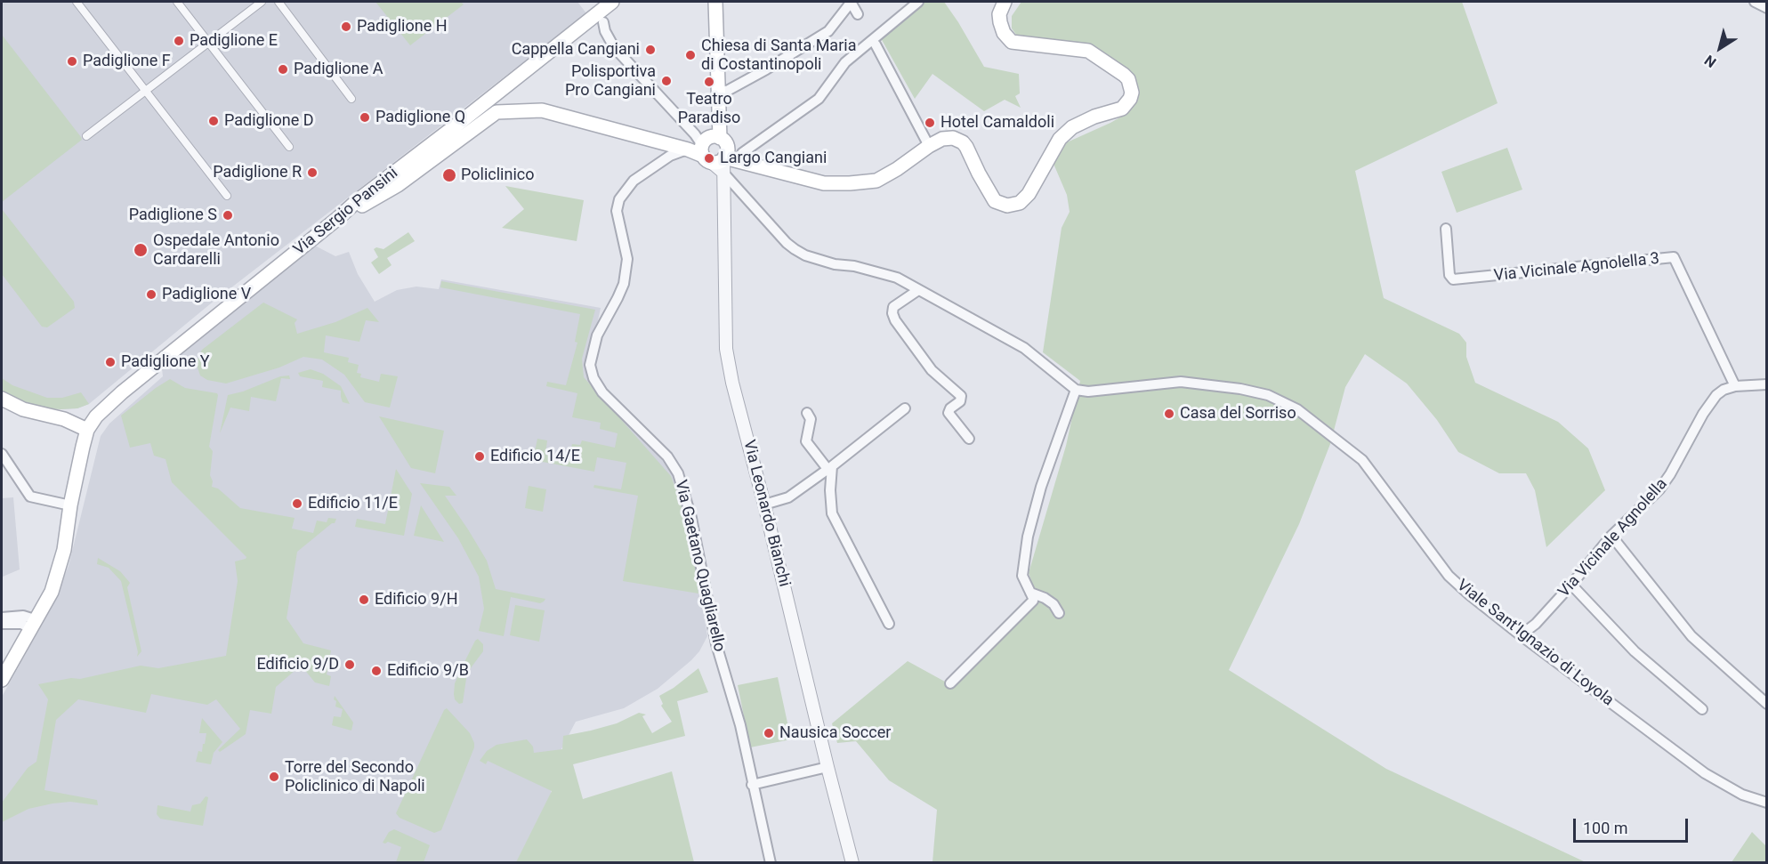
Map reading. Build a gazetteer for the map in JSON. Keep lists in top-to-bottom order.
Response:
{
  "streets": {
    "main road": ["Via Sergio Pansini"],
    "street": [
      "Via Vicinale Agnolella 3",
      "Via Leonardo Bianchi",
      "Via Vicinale Agnolella",
      "Via Gaetano Quagliarello",
      "Viale Sant'Ignazio di Loyola"
    ]
  },
  "crossings": [
    ["Via Vicinale Agnolella 3", "Via Vicinale Agnolella"],
    ["Via Vicinale Agnolella", "Viale Sant'Ignazio di Loyola"]
  ],
  "places": [
    "Padiglione H",
    "Padiglione E",
    "Cappella Cangiani",
    "Chiesa di Santa Maria di Costantinopoli",
    "Padiglione F",
    "Padiglione A",
    "Polisportiva Pro Cangiani",
    "Teatro Paradiso",
    "Padiglione Q",
    "Padiglione D",
    "Hotel Camaldoli",
    "Largo Cangiani",
    "Padiglione R",
    "Policlinico",
    "Padiglione S",
    "Ospedale Antonio Cardarelli",
    "Padiglione V",
    "Padiglione Y",
    "Casa del Sorriso",
    "Edificio 14/E",
    "Edificio 11/E",
    "Edificio 9/H",
    "Edificio 9/D",
    "Edificio 9/B",
    "Nausica Soccer",
    "Torre del Secondo Policlinico di Napoli"
  ],
  "scale_bar": "100 m",
  "north": "bottom left"
}
